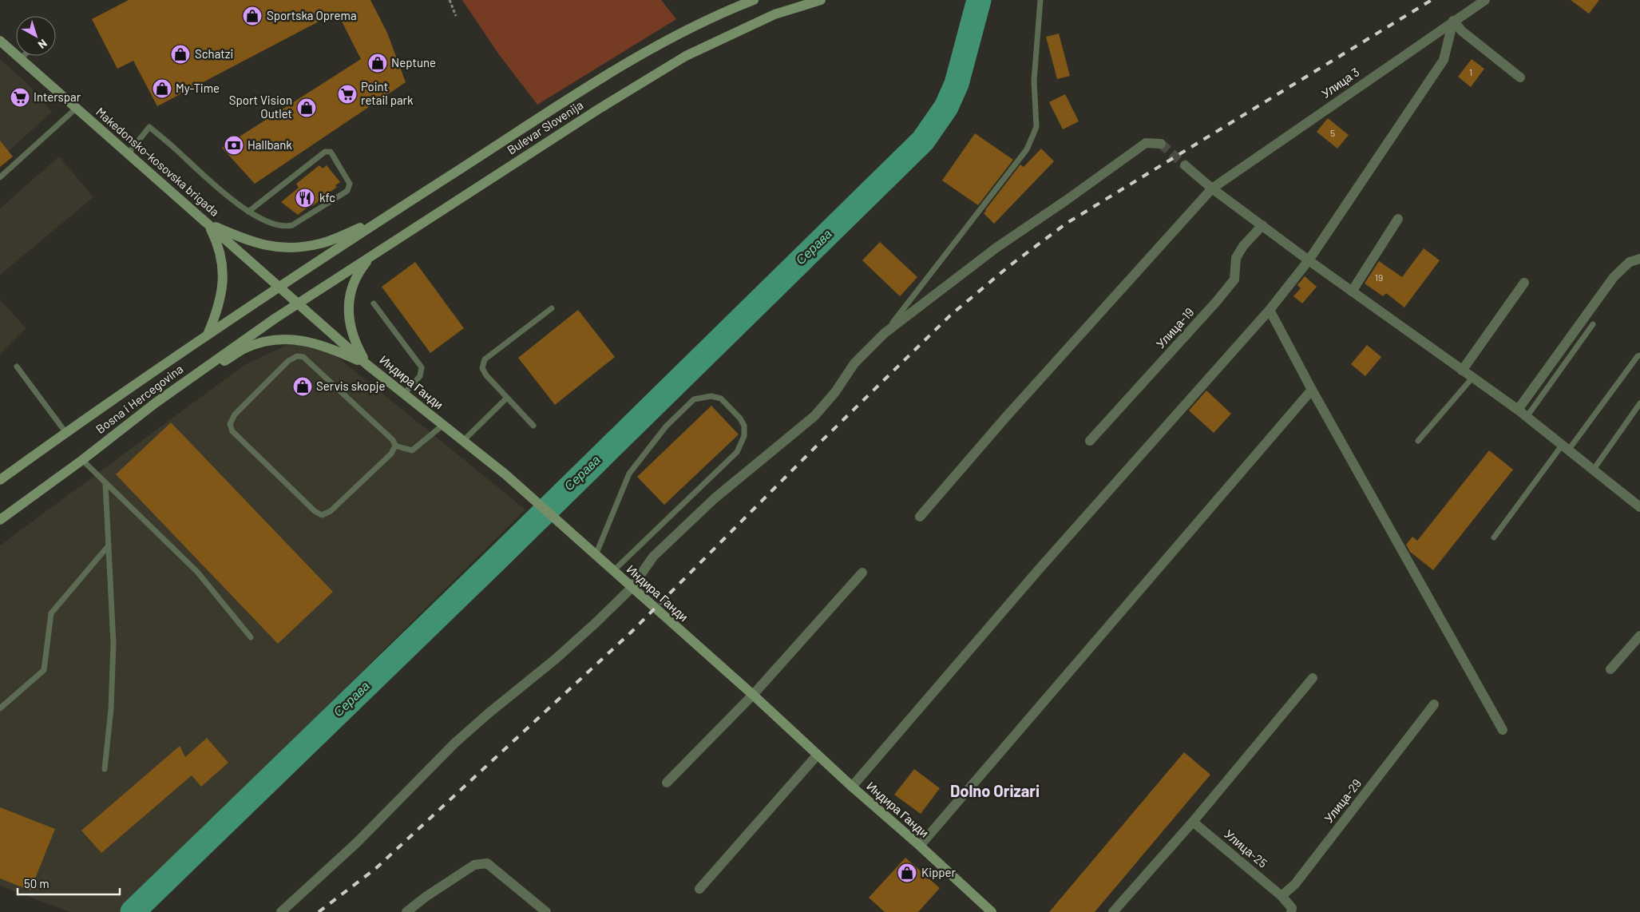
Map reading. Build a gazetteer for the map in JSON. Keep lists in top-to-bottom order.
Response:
{
  "streets": {
    "street": [
      "Улица 3",
      "Bulevar Slovenija",
      "Makedonsko-kosovska brigada",
      "Улица-19",
      "Индира Ганди",
      "Bosna i Hercegovina",
      "Улица-29",
      "Улица-25"
    ]
  },
  "crossings": [
    ["Bulevar Slovenija", "Makedonsko-kosovska brigada"],
    ["Bulevar Slovenija", "Индира Ганди"],
    ["Bulevar Slovenija", "Bosna i Hercegovina"],
    ["Makedonsko-kosovska brigada", "Индира Ганди"],
    ["Makedonsko-kosovska brigada", "Bosna i Hercegovina"],
    ["Индира Ганди", "Bosna i Hercegovina"],
    ["Улица-29", "Улица-25"]
  ],
  "districts": ["Dolno Orizari"],
  "water": ["Серава"],
  "places": {
    "shop": [
      "Sportska Oprema",
      "Schatzi",
      "Neptune",
      "My-Time",
      "Sport Vision Outlet",
      "Servis skopje",
      "Kipper"
    ],
    "supermarket": ["Point retail park", "Interspar"],
    "bank": ["Hallbank"],
    "restaurant": ["kfc"]
  },
  "house_numbers": ["1", "5", "19"],
  "scale_bar": "50 m",
  "north": "bottom right"
}
